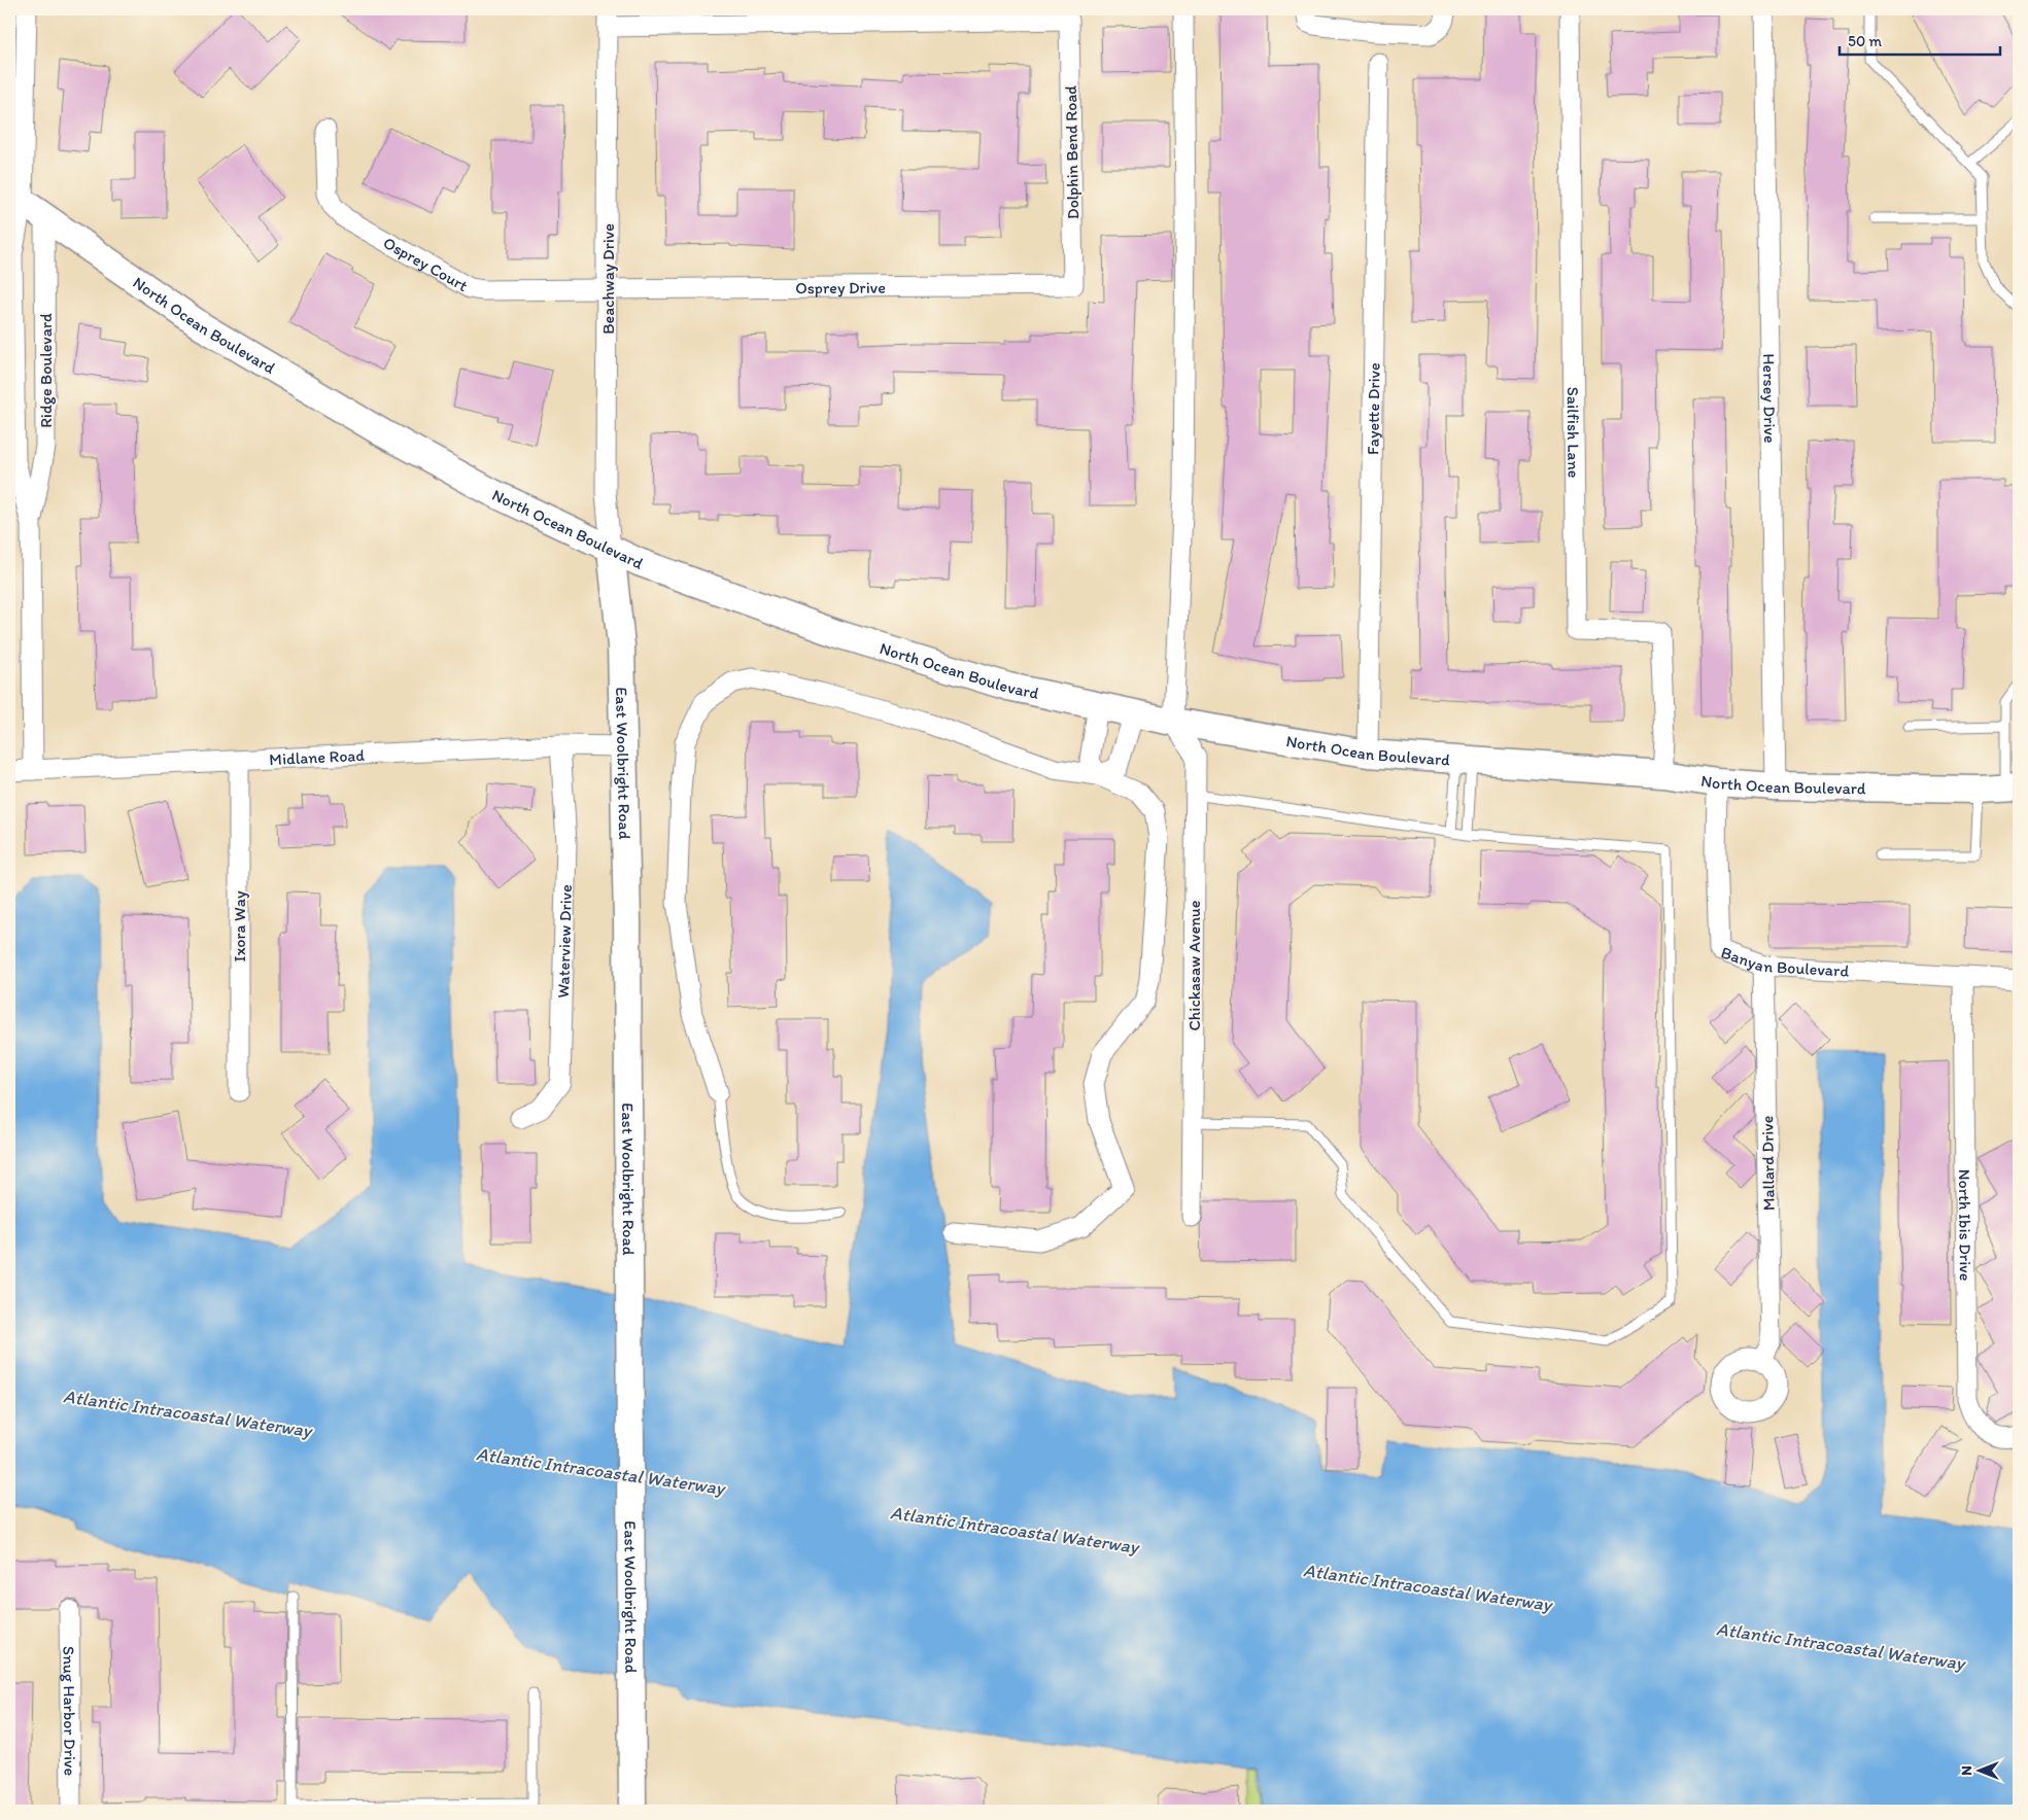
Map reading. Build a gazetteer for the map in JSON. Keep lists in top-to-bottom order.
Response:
{
  "streets": {
    "main road": ["North Ocean Boulevard", "East Woolbright Road"],
    "street": [
      "Dolphin Bend Road",
      "Osprey Court",
      "Beachway Drive",
      "Osprey Drive",
      "Ridge Boulevard",
      "Hersey Drive",
      "Fayette Drive",
      "Sailfish Lane",
      "Midlane Road",
      "Ixora Way",
      "Waterview Drive",
      "Banyan Boulevard",
      "Chickasaw Avenue",
      "Mallard Drive",
      "North Ibis Drive",
      "Snug Harbor Drive"
    ]
  },
  "crossings": [
    ["Dolphin Bend Road", "Beachway Drive"],
    ["Dolphin Bend Road", "Osprey Drive"],
    ["Osprey Court", "Beachway Drive"],
    ["Osprey Court", "Osprey Drive"],
    ["Beachway Drive", "Osprey Drive"],
    ["Beachway Drive", "North Ocean Boulevard"],
    ["Beachway Drive", "East Woolbright Road"],
    ["North Ocean Boulevard", "Ridge Boulevard"],
    ["North Ocean Boulevard", "Hersey Drive"],
    ["North Ocean Boulevard", "Fayette Drive"],
    ["North Ocean Boulevard", "Sailfish Lane"],
    ["North Ocean Boulevard", "East Woolbright Road"],
    ["North Ocean Boulevard", "Banyan Boulevard"],
    ["North Ocean Boulevard", "Chickasaw Avenue"],
    ["Ridge Boulevard", "Midlane Road"],
    ["Midlane Road", "East Woolbright Road"],
    ["Midlane Road", "Ixora Way"],
    ["Midlane Road", "Waterview Drive"],
    ["Banyan Boulevard", "Mallard Drive"],
    ["Banyan Boulevard", "North Ibis Drive"]
  ],
  "water": ["Atlantic Intracoastal Waterway"],
  "scale_bar": "50 m",
  "north": "left"
}
